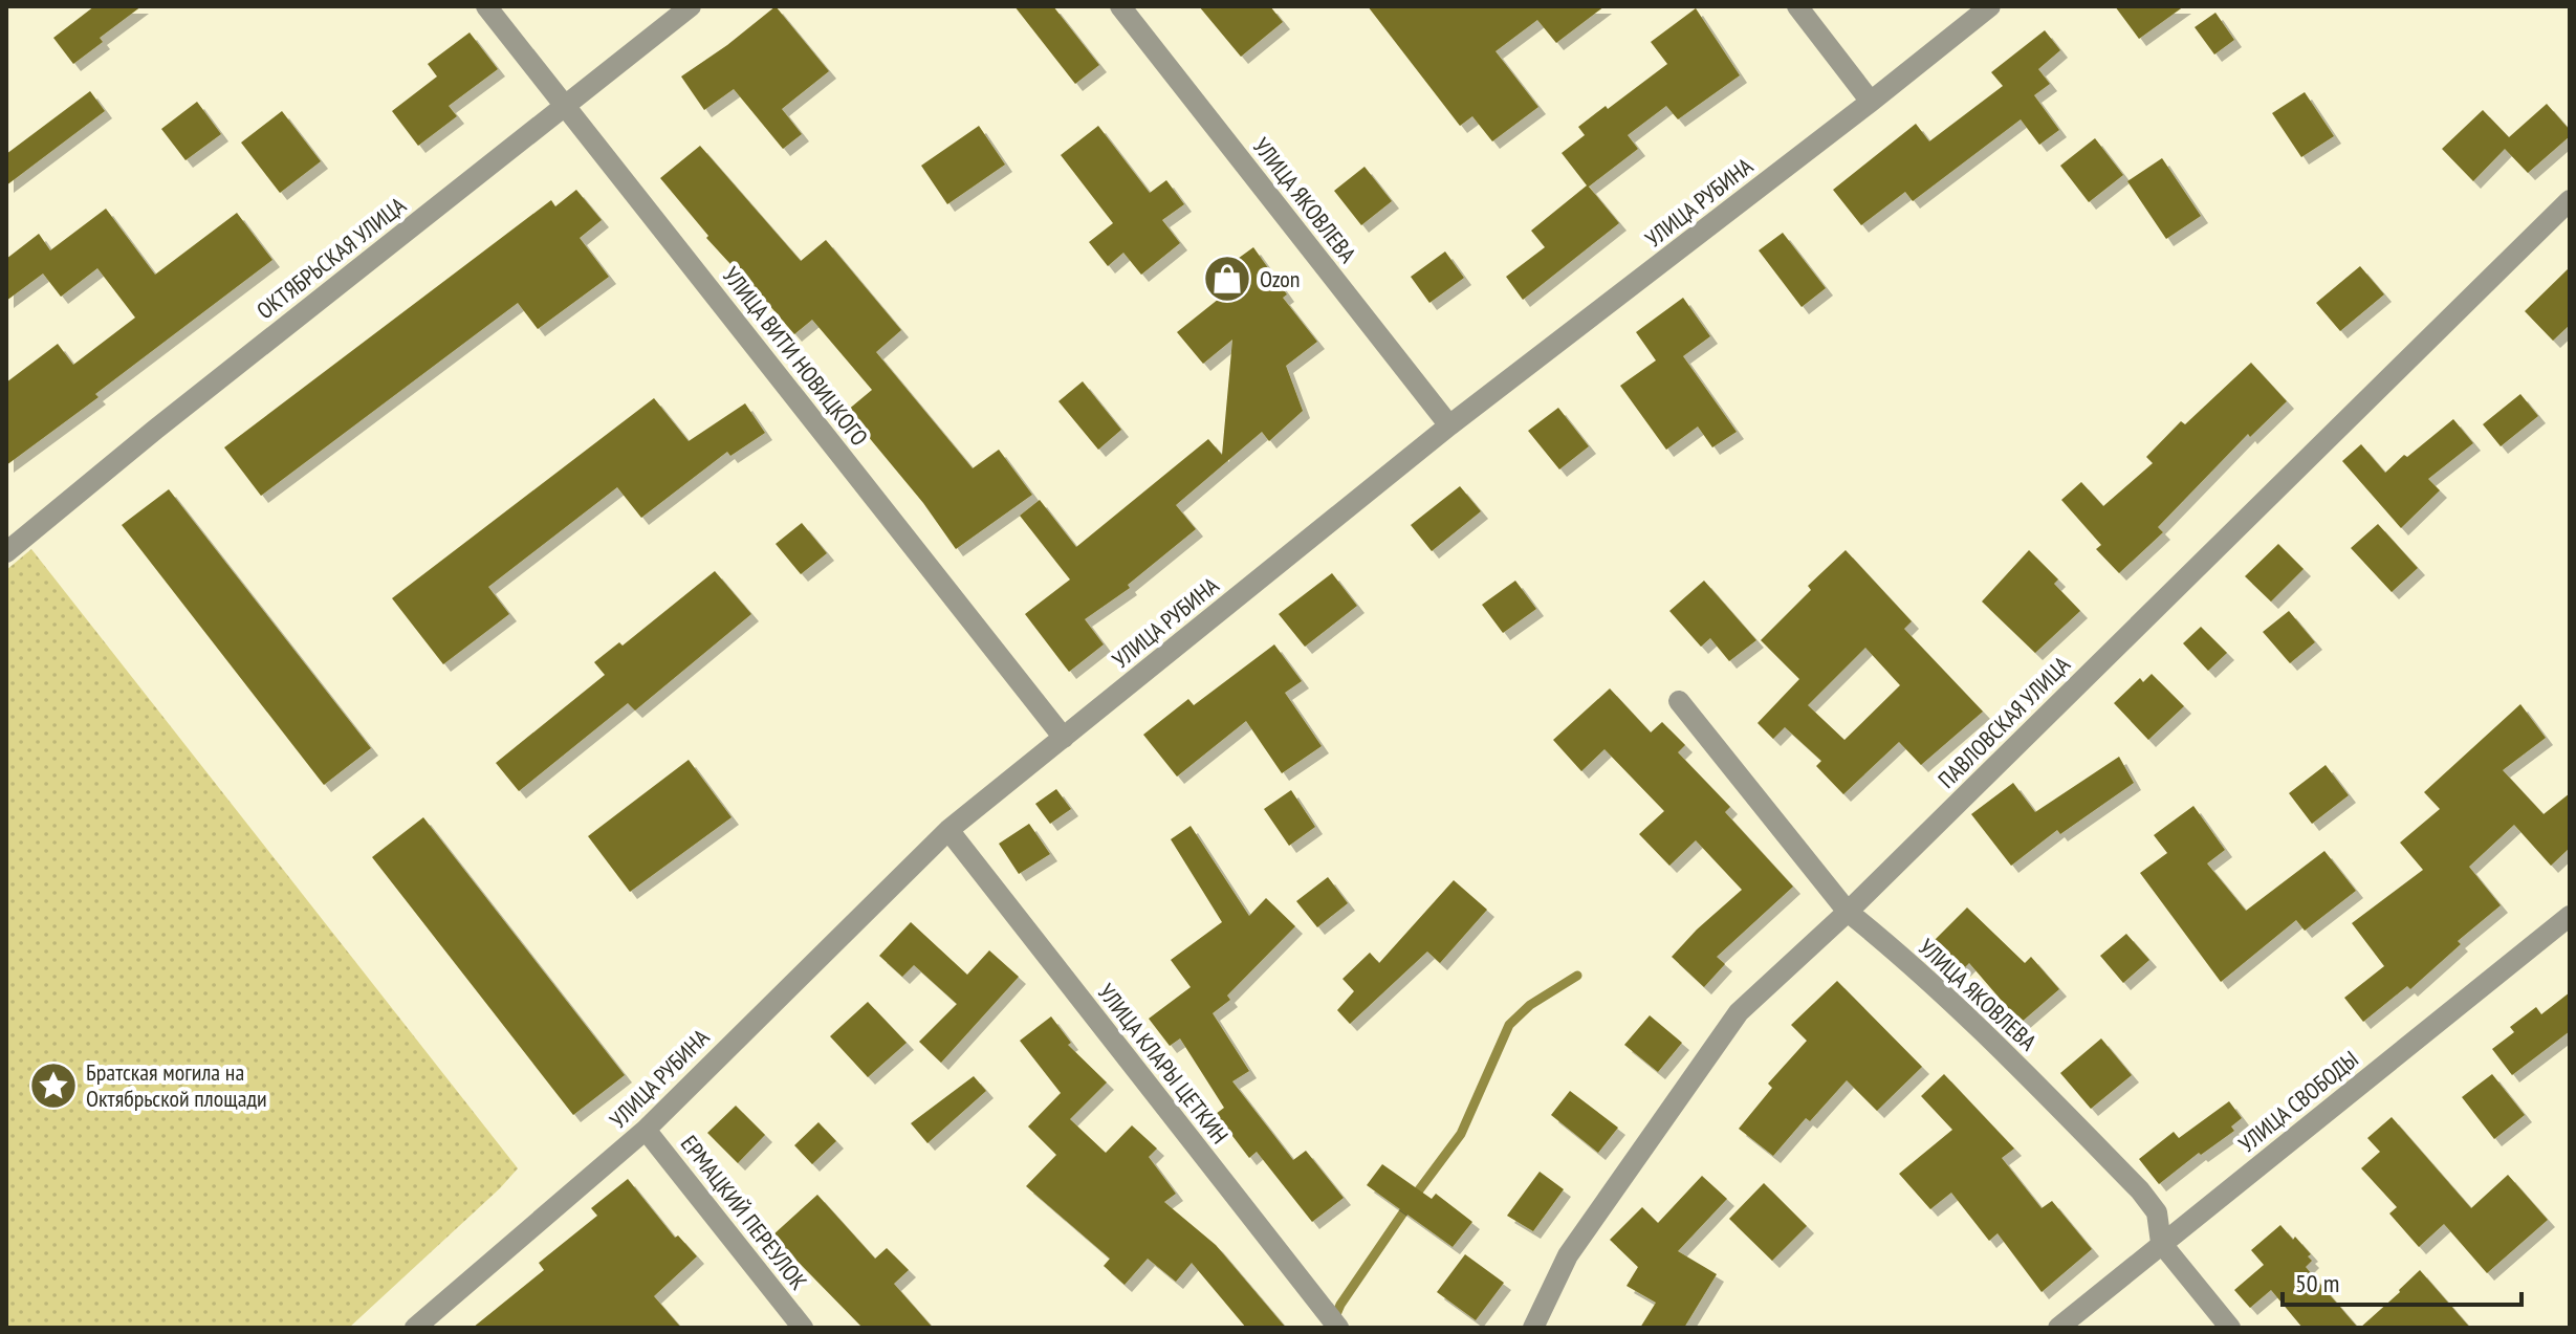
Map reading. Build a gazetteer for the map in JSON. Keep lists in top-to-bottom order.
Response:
{
  "streets": {
    "street": [
      "УЛИЦА ЯКОВЛЕВА",
      "УЛИЦА РУБИНА",
      "ОКТЯБРЬСКАЯ УЛИЦА",
      "УЛИЦА ВИТИ НОВИЦКОГО",
      "ПАВЛОВСКАЯ УЛИЦА",
      "УЛИЦА КЛАРЫ ЦЕТКИН",
      "УЛИЦА СВОБОДЫ",
      "ЕРМАЦКИЙ ПЕРЕУЛОК"
    ]
  },
  "crossings": [
    ["УЛИЦА ЯКОВЛЕВА", "УЛИЦА РУБИНА"],
    ["УЛИЦА ЯКОВЛЕВА", "ПАВЛОВСКАЯ УЛИЦА"],
    ["УЛИЦА ЯКОВЛЕВА", "УЛИЦА СВОБОДЫ"],
    ["УЛИЦА РУБИНА", "УЛИЦА ВИТИ НОВИЦКОГО"],
    ["УЛИЦА РУБИНА", "УЛИЦА КЛАРЫ ЦЕТКИН"],
    ["УЛИЦА РУБИНА", "ЕРМАЦКИЙ ПЕРЕУЛОК"],
    ["ОКТЯБРЬСКАЯ УЛИЦА", "УЛИЦА ВИТИ НОВИЦКОГО"]
  ],
  "places": {
    "shop": ["Ozon"],
    "place": ["Братская могила на Октябрьской площади"]
  },
  "scale_bar": "50 m"
}
